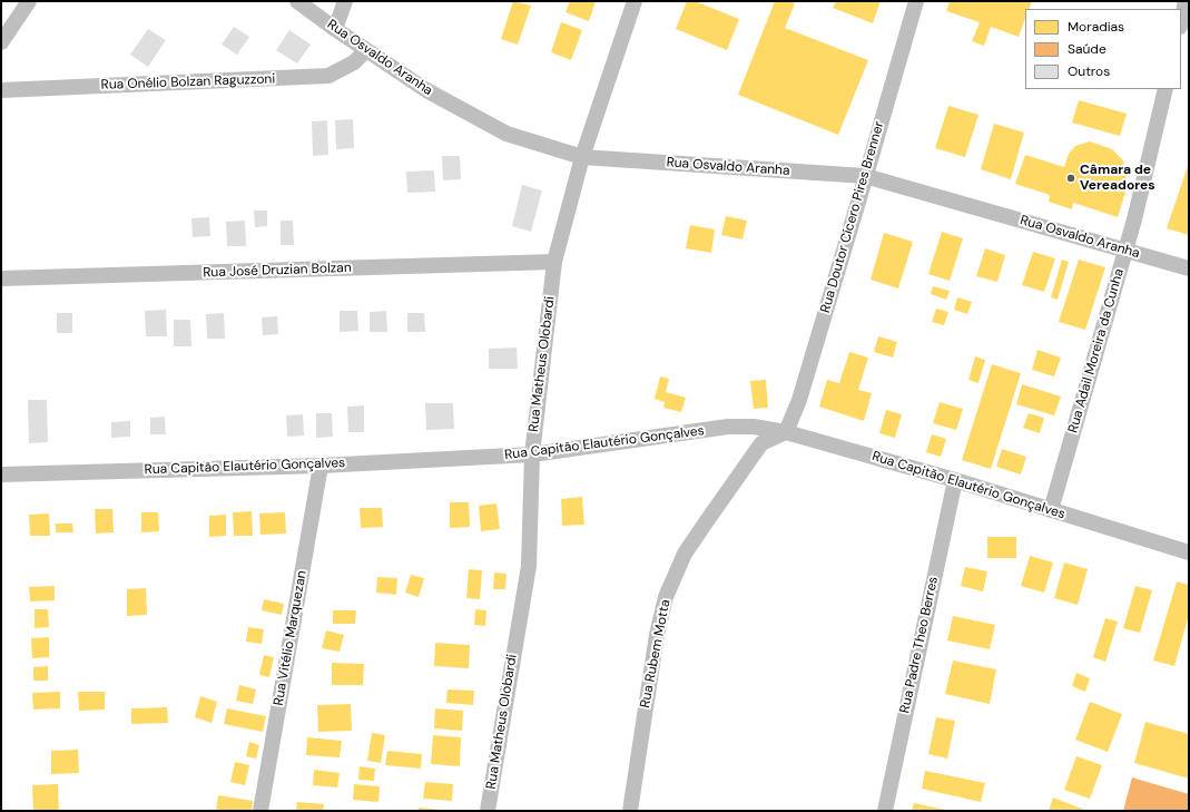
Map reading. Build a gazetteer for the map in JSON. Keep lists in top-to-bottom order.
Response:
{
  "streets": {
    "street": [
      "Rua Osvaldo Aranha",
      "Rua Onélio Bolzan Raguzzoni",
      "Rua Doutor Cícero Pires Brenner",
      "Rua José Druzian Bolzan",
      "Rua Adail Moreira da Cunha",
      "Rua Matheus Olobardi",
      "Rua Capitão Elautério Gonçalves",
      "Rua Vitélio Marquezan",
      "Rua Padre Theo Berres",
      "Rua Rubem Motta"
    ]
  },
  "crossings": [
    ["Rua Osvaldo Aranha", "Rua Onélio Bolzan Raguzzoni"],
    ["Rua Osvaldo Aranha", "Rua Doutor Cícero Pires Brenner"],
    ["Rua Osvaldo Aranha", "Rua Adail Moreira da Cunha"],
    ["Rua Osvaldo Aranha", "Rua Matheus Olobardi"],
    ["Rua Doutor Cícero Pires Brenner", "Rua Capitão Elautério Gonçalves"],
    ["Rua Doutor Cícero Pires Brenner", "Rua Rubem Motta"],
    ["Rua José Druzian Bolzan", "Rua Matheus Olobardi"],
    ["Rua Adail Moreira da Cunha", "Rua Capitão Elautério Gonçalves"],
    ["Rua Matheus Olobardi", "Rua Capitão Elautério Gonçalves"],
    ["Rua Capitão Elautério Gonçalves", "Rua Vitélio Marquezan"],
    ["Rua Capitão Elautério Gonçalves", "Rua Padre Theo Berres"],
    ["Rua Capitão Elautério Gonçalves", "Rua Rubem Motta"]
  ],
  "places": ["Câmara de Vereadores"],
  "legend": ["Moradias", "Saúde", "Outros"]
}
